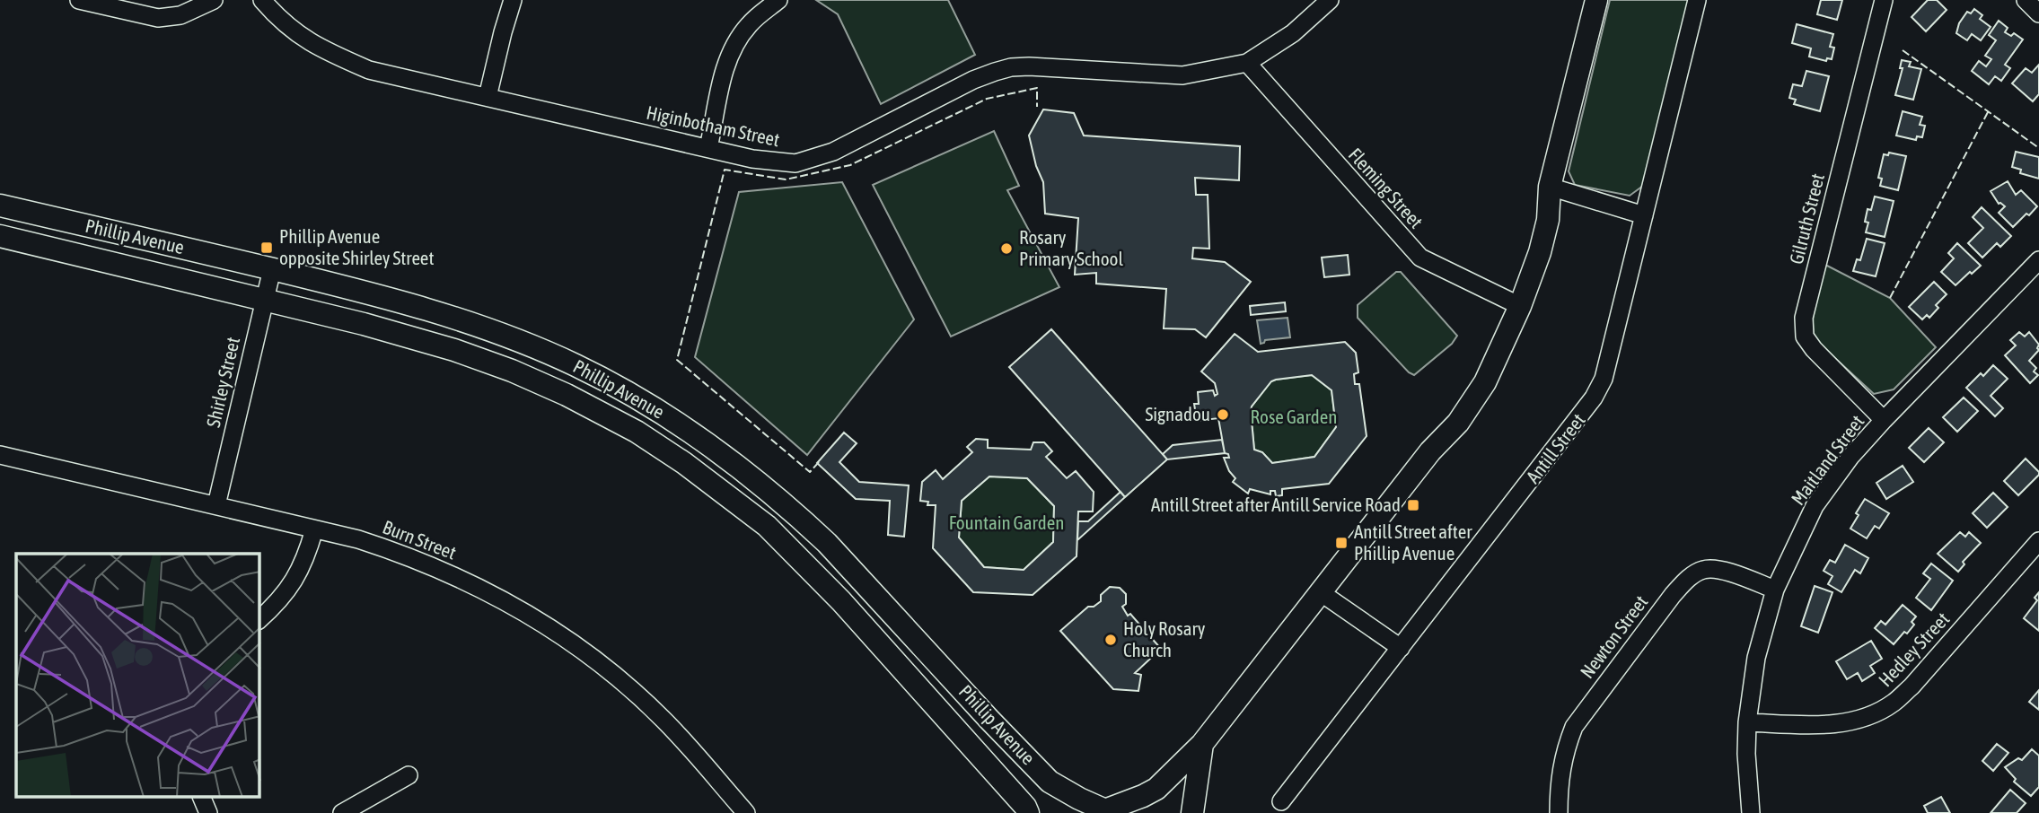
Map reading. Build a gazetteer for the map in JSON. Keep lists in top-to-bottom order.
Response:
{
  "streets": {
    "main road": ["Phillip Avenue"],
    "street": [
      "Higinbotham Street",
      "Fleming Street",
      "Gilruth Street",
      "Shirley Street",
      "Antill Street",
      "Maitland Street",
      "Burn Street",
      "Newton Street",
      "Hedley Street"
    ]
  },
  "crossings": [
    ["Higinbotham Street", "Fleming Street"],
    ["Gilruth Street", "Maitland Street"],
    ["Phillip Avenue", "Shirley Street"],
    ["Shirley Street", "Burn Street"],
    ["Maitland Street", "Newton Street"],
    ["Maitland Street", "Hedley Street"]
  ],
  "parks": ["Rose Garden", "Fountain Garden"],
  "places": {
    "transit": ["Phillip Avenue opposite Shirley Street", "Antill Street after Antill Service Road", "Antill Street after Phillip Avenue"],
    "other": ["Rosary Primary School", "Signadou", "Holy Rosary Church"]
  }
}
